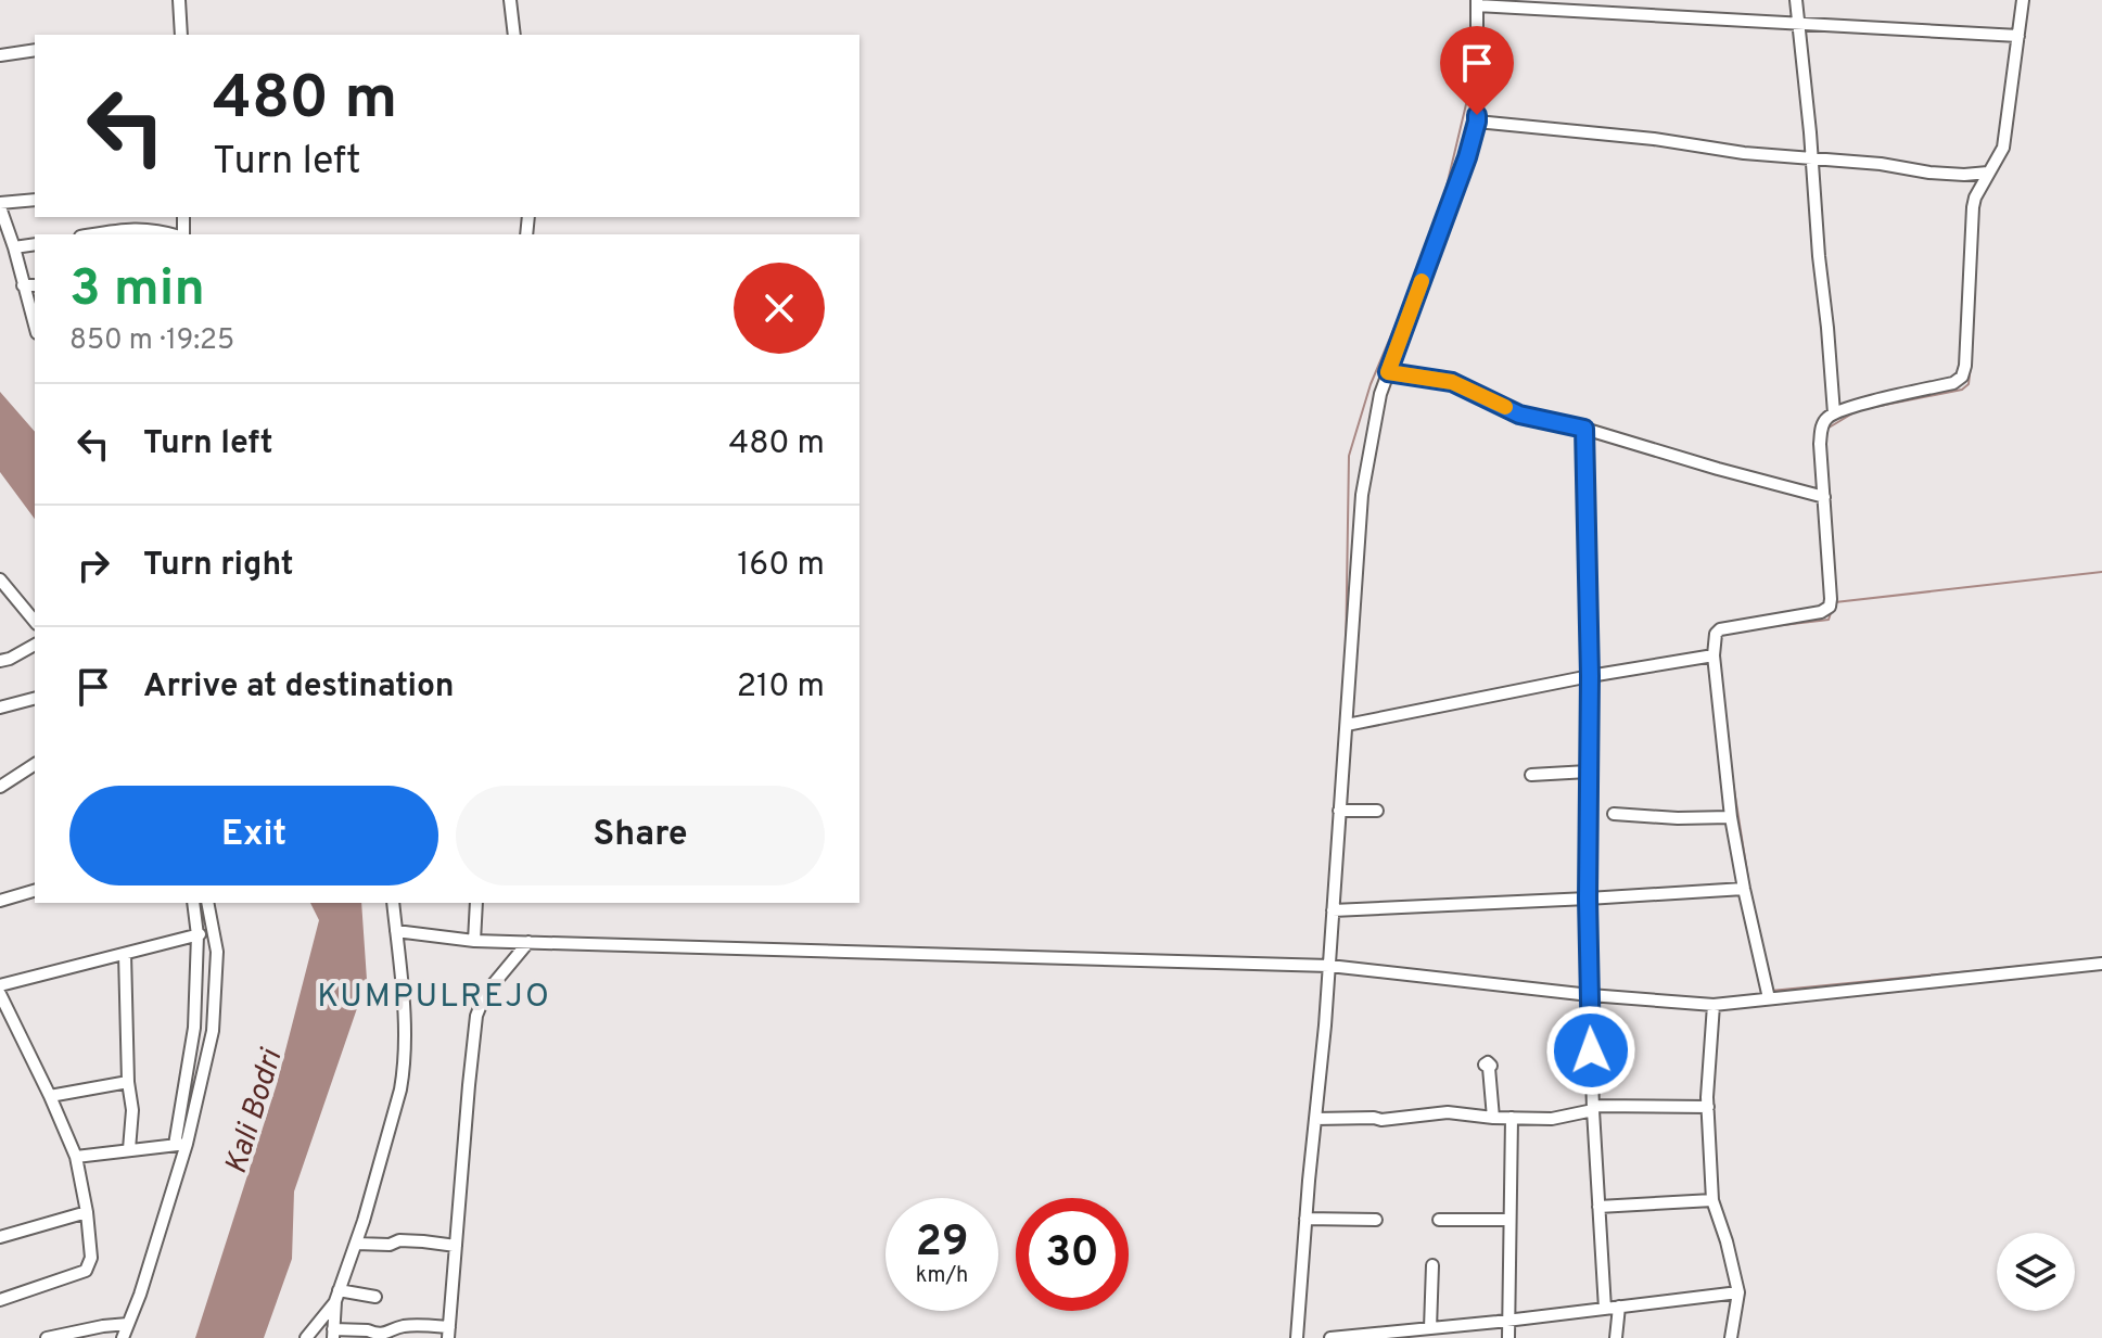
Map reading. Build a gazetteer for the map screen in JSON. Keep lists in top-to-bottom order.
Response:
{
  "districts": ["KUMPULREJO"],
  "water": ["Kali Bodri"],
  "page": {
    "turn": ["480 m", "Turn left"],
    "heading": ["3 min", "850 m · 19:25"],
    "list": [
      {
        "name": "Turn left",
        "value": "480 m"
      },
      {
        "name": "Turn right",
        "value": "160 m"
      },
      {
        "name": "Arrive at destination",
        "value": "210 m"
      }
    ],
    "buttons": ["Exit", "Share"],
    "speed": "29 km/h",
    "limit": "30"
  }
}
